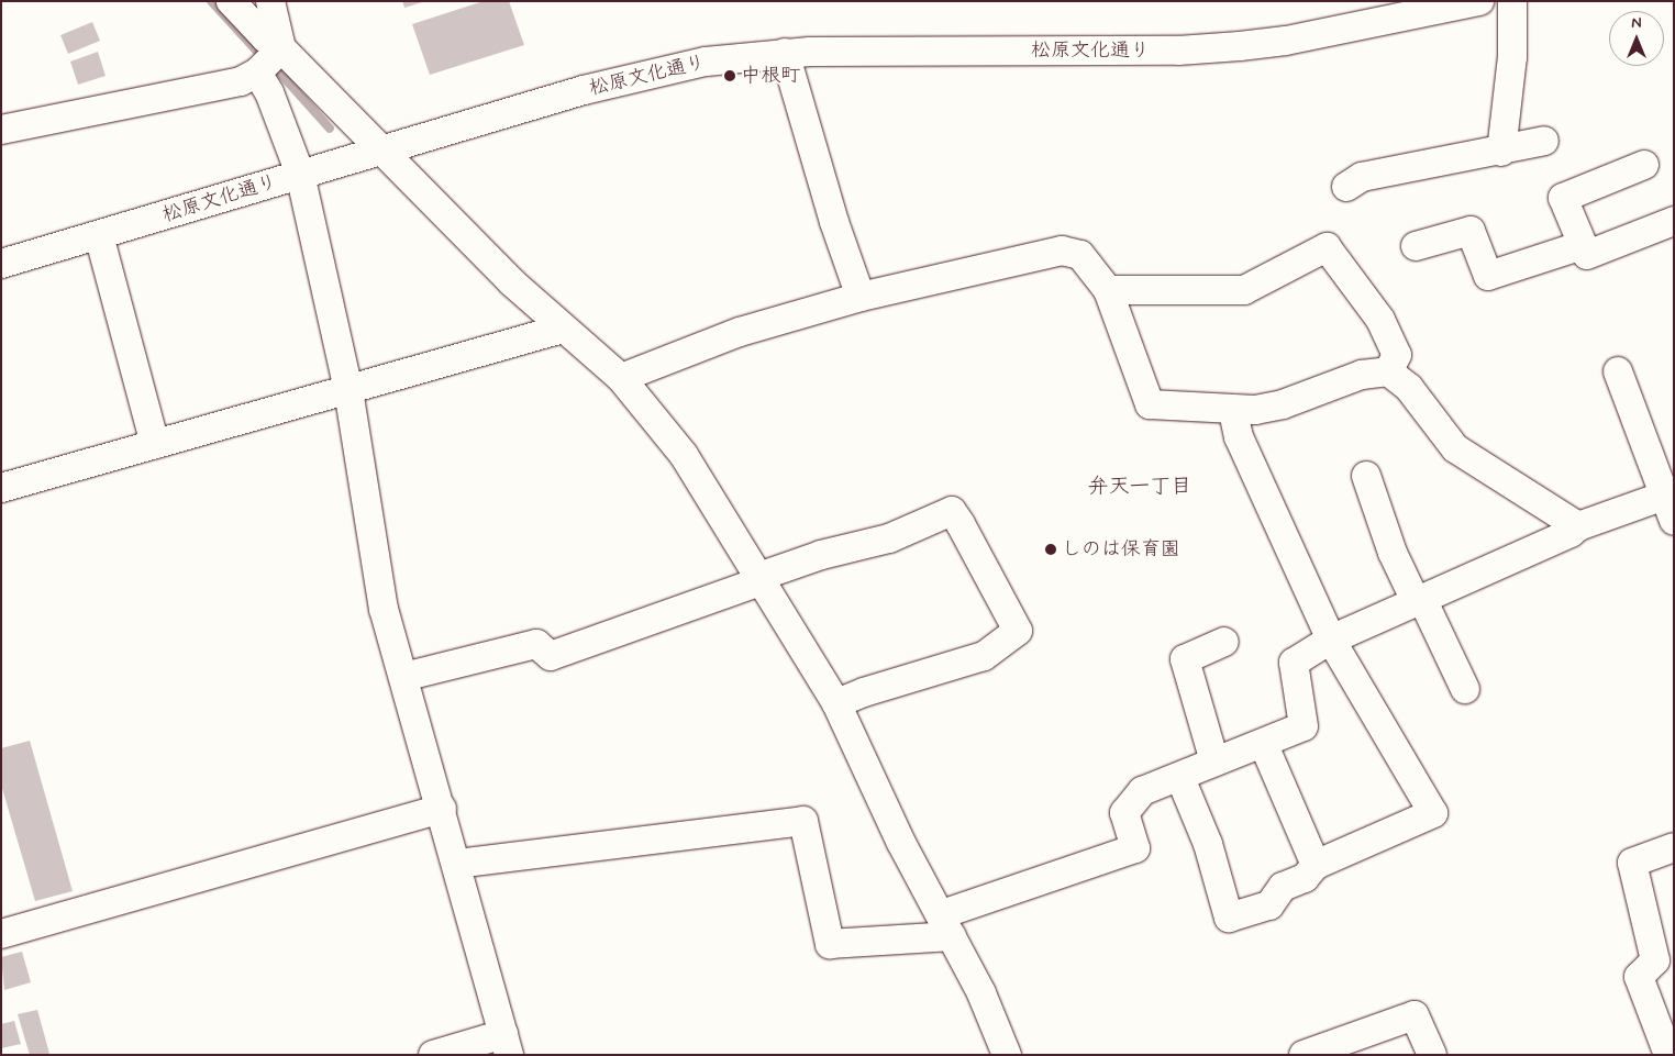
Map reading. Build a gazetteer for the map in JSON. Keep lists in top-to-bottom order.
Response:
{
  "streets": {
    "street": ["松原文化通り"]
  },
  "districts": ["弁天一丁目"],
  "places": ["中根町", "しのは保育園"],
  "north": "top"
}
